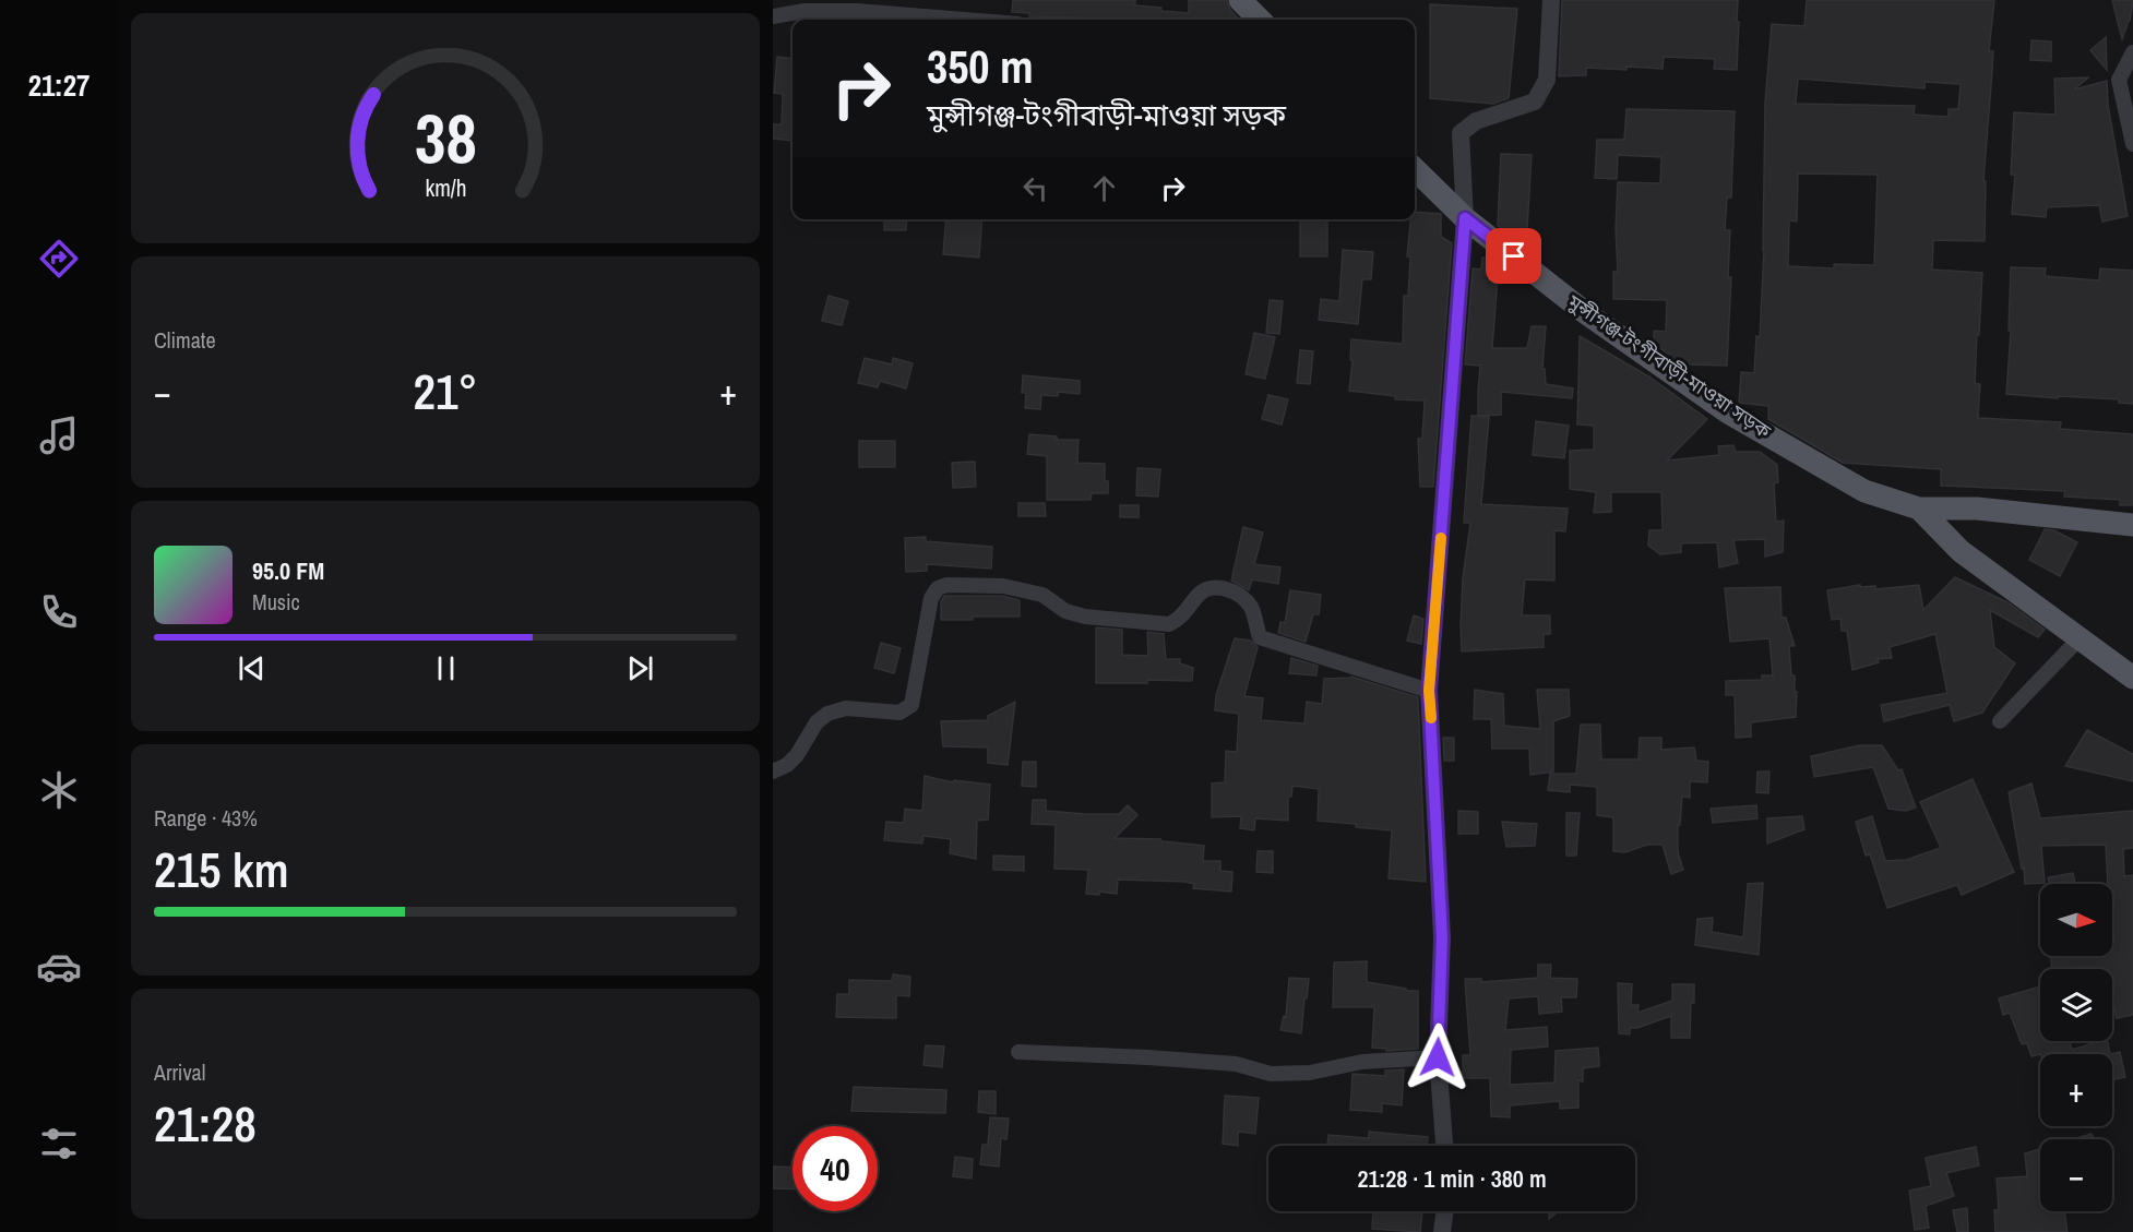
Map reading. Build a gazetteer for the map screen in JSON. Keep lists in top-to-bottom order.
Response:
{
  "streets": {
    "main road": ["মুন্সীগঞ্জ-টংগীবাড়ী-মাওয়া সড়ক"]
  },
  "north": "right",
  "page": {
    "tabs": "21:27",
    "turn": ["350 m", "মুন্সীগঞ্জ-টংগীবাড়ী-মাওয়া সড়ক"],
    "tile": [
      "Climate",
      ["Range · 43%", "215 km"],
      ["Arrival", "21:28"]
    ],
    "heat": ["−", "21°", "+"],
    "song": ["95.0 FM", "Music"],
    "map_buttons": ["+", "−"],
    "limit": "40",
    "trip": "21:28 · 1 min · 380 m",
    "gauge": ["38", "km/h"]
  }
}
